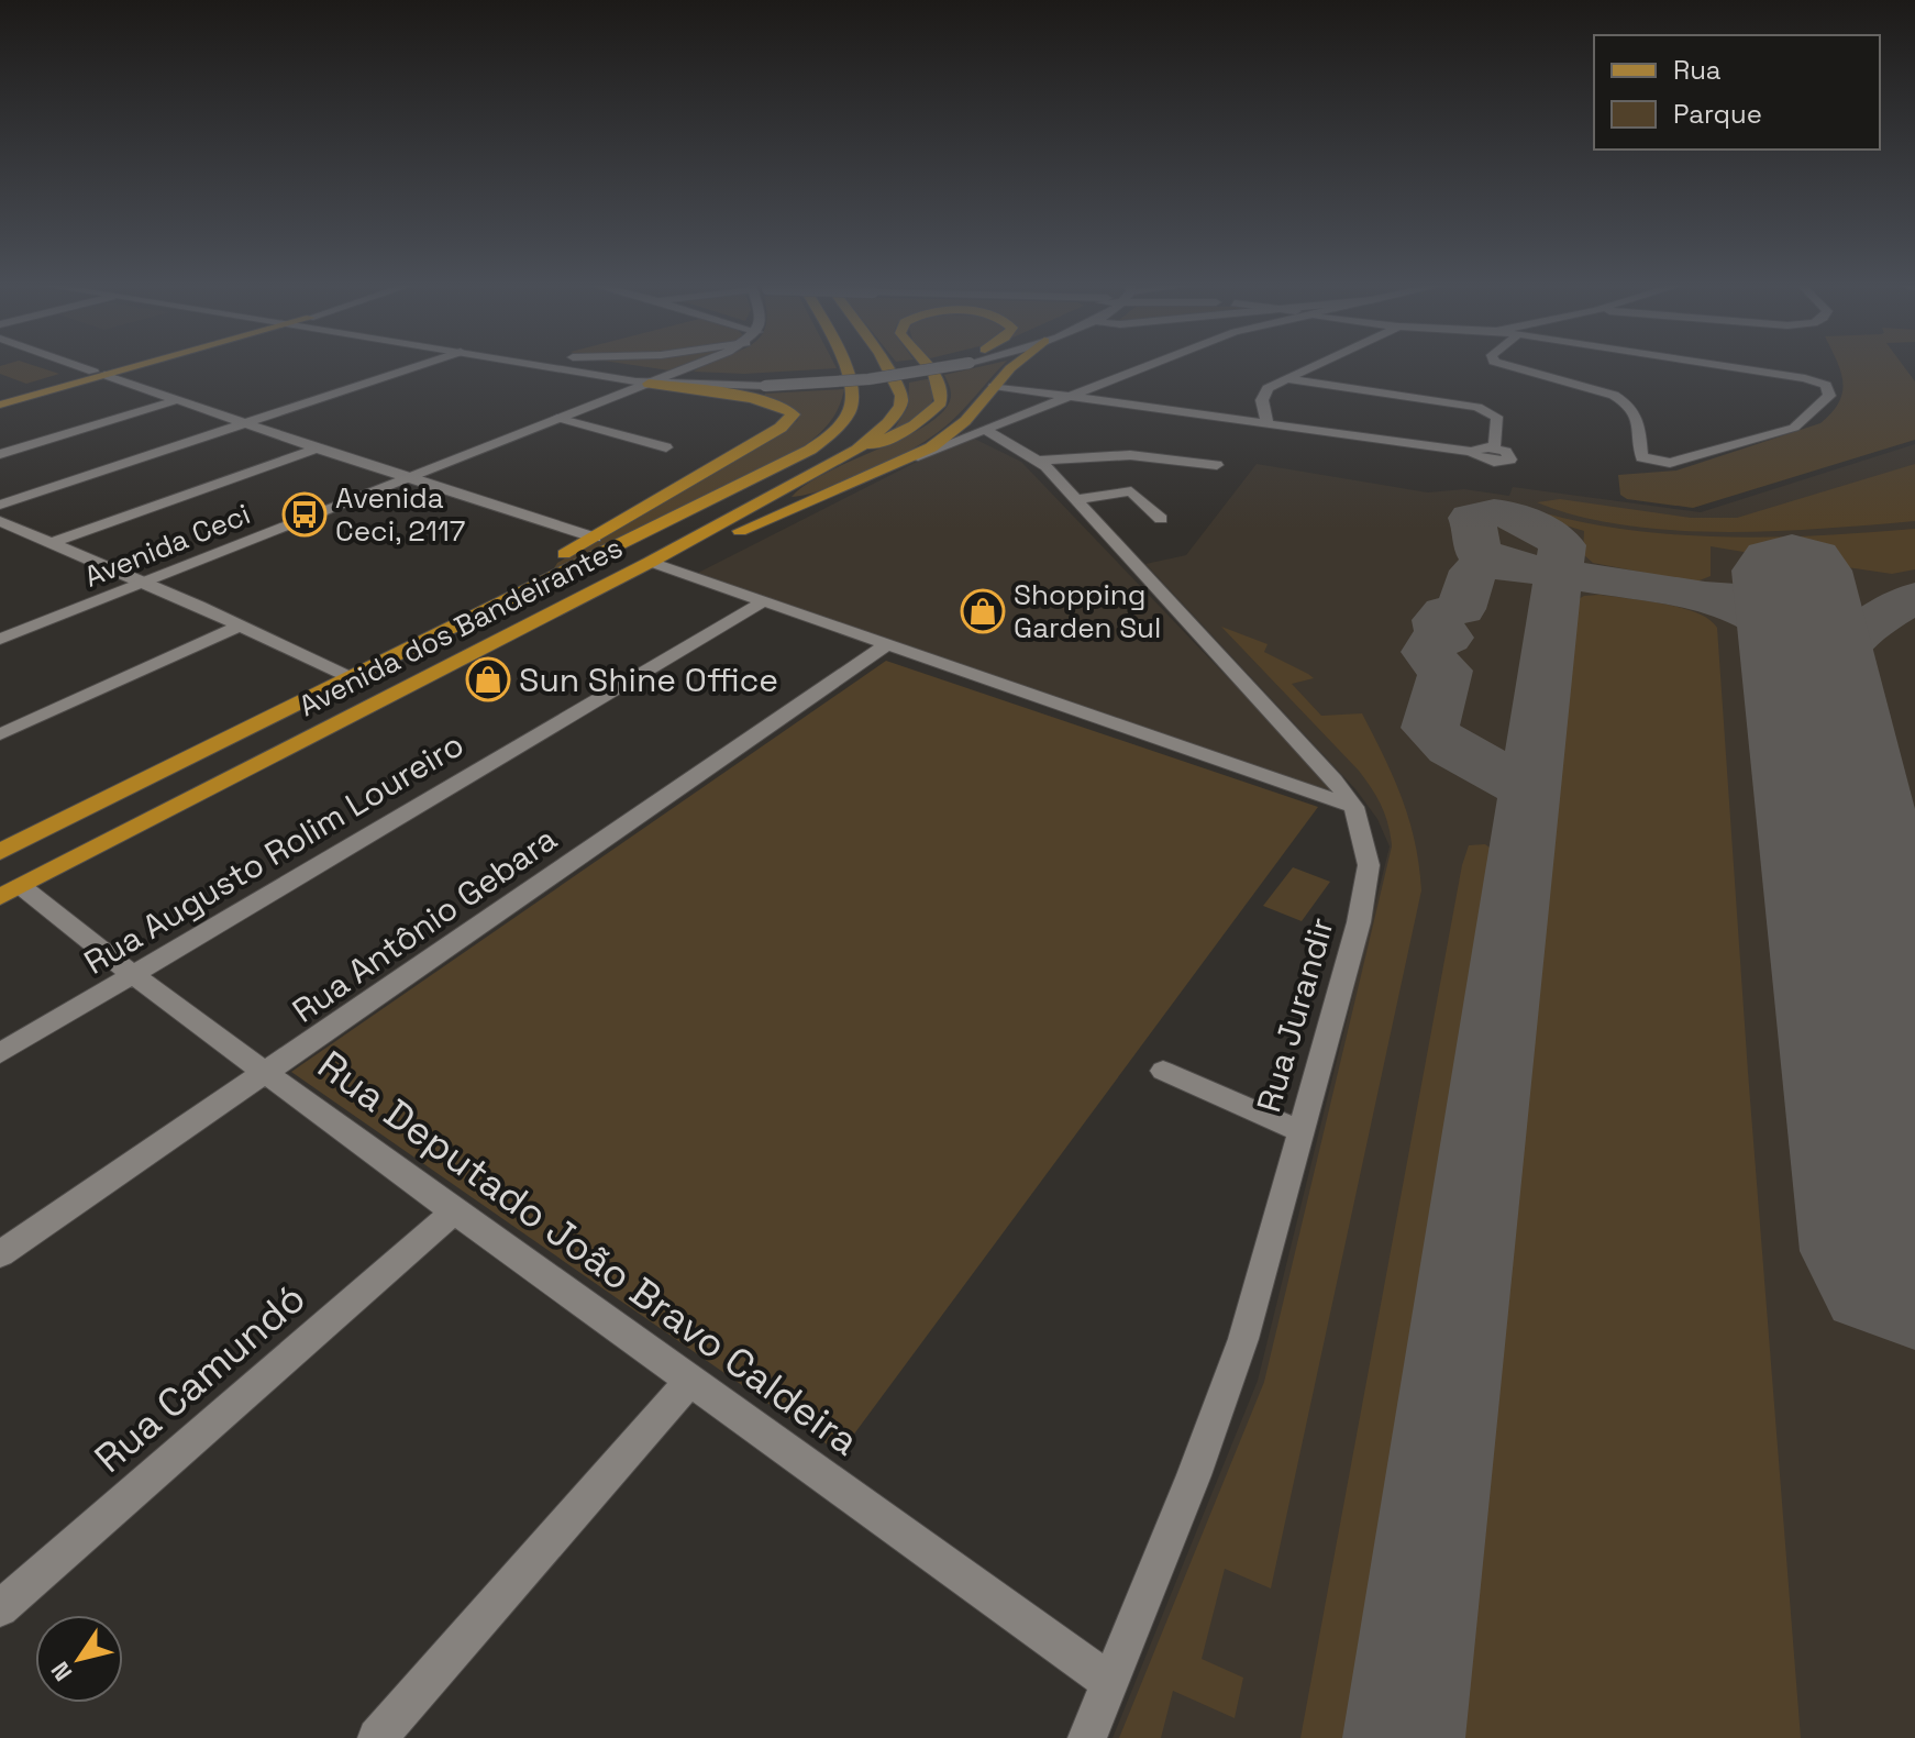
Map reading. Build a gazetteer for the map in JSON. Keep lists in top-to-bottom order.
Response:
{
  "streets": {
    "highway": ["Avenida dos Bandeirantes"],
    "street": [
      "Avenida Ceci",
      "Rua Augusto Rolim Loureiro",
      "Rua Antônio Gebara",
      "Rua Jurandir",
      "Rua Deputado João Bravo Caldeira",
      "Rua Camundó"
    ]
  },
  "crossings": [
    ["Avenida dos Bandeirantes", "Rua Deputado João Bravo Caldeira"],
    ["Rua Augusto Rolim Loureiro", "Rua Deputado João Bravo Caldeira"],
    ["Rua Antônio Gebara", "Rua Deputado João Bravo Caldeira"],
    ["Rua Jurandir", "Rua Deputado João Bravo Caldeira"],
    ["Rua Deputado João Bravo Caldeira", "Rua Camundó"]
  ],
  "places": {
    "bus stop": ["Avenida Ceci, 2117"],
    "shop": ["Shopping Garden Sul", "Sun Shine Office"]
  },
  "legend": ["Rua", "Parque"],
  "north": "bottom left"
}
